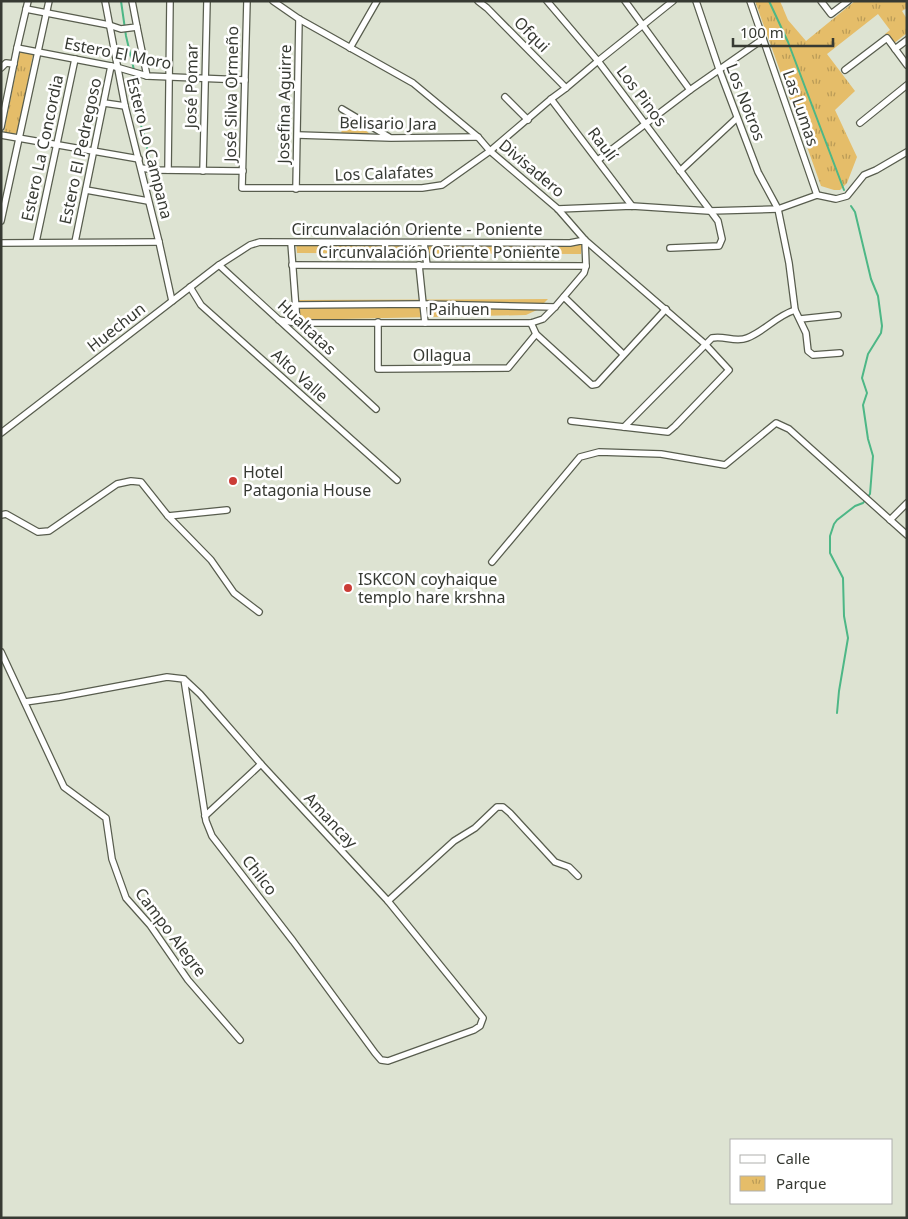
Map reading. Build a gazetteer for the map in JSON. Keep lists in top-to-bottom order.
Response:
{
  "streets": {
    "street": [
      "Ofqui",
      "Estero El Moro",
      "José Pomar",
      "José Silva Ormeño",
      "Los Pinos",
      "Los Notros",
      "Josefina Aguirre",
      "Las Lumas",
      "Belisario Jara",
      "Raulí",
      "Estero La Concordia",
      "Estero Lo Campana",
      "Estero El Pedregoso",
      "Divisadero",
      "Los Calafates",
      "Circunvalación Oriente - Poniente",
      "Circunvalación Oriente Poniente",
      "Paihuen",
      "Huechun",
      "Hualtatas",
      "Ollagua",
      "Alto Valle",
      "Amancay",
      "Chilco",
      "Campo Alegre"
    ]
  },
  "crossings": [
    ["Ofqui", "Los Calafates"],
    ["Estero El Moro", "José Pomar"],
    ["Estero El Moro", "José Silva Ormeño"],
    ["Estero El Moro", "Estero La Concordia"],
    ["Estero El Moro", "Estero Lo Campana"],
    ["Estero El Moro", "Estero El Pedregoso"],
    ["José Silva Ormeño", "Los Calafates"],
    ["Los Pinos", "Divisadero"],
    ["Los Pinos", "Los Calafates"],
    ["Los Notros", "Divisadero"],
    ["Josefina Aguirre", "Belisario Jara"],
    ["Josefina Aguirre", "Divisadero"],
    ["Josefina Aguirre", "Los Calafates"],
    ["Las Lumas", "Divisadero"],
    ["Belisario Jara", "Divisadero"],
    ["Raulí", "Divisadero"],
    ["Raulí", "Los Calafates"],
    ["Estero Lo Campana", "Estero El Pedregoso"],
    ["Estero Lo Campana", "Huechun"],
    ["Divisadero", "Los Calafates"],
    ["Divisadero", "Circunvalación Oriente - Poniente"],
    ["Circunvalación Oriente - Poniente", "Huechun"],
    ["Paihuen", "Hualtatas"],
    ["Paihuen", "Ollagua"],
    ["Huechun", "Hualtatas"],
    ["Huechun", "Alto Valle"],
    ["Amancay", "Chilco"]
  ],
  "places": ["Hotel Patagonia House", "ISKCON coyhaique templo hare krshna"],
  "legend": ["Calle", "Parque"],
  "scale_bar": "100 m"
}
